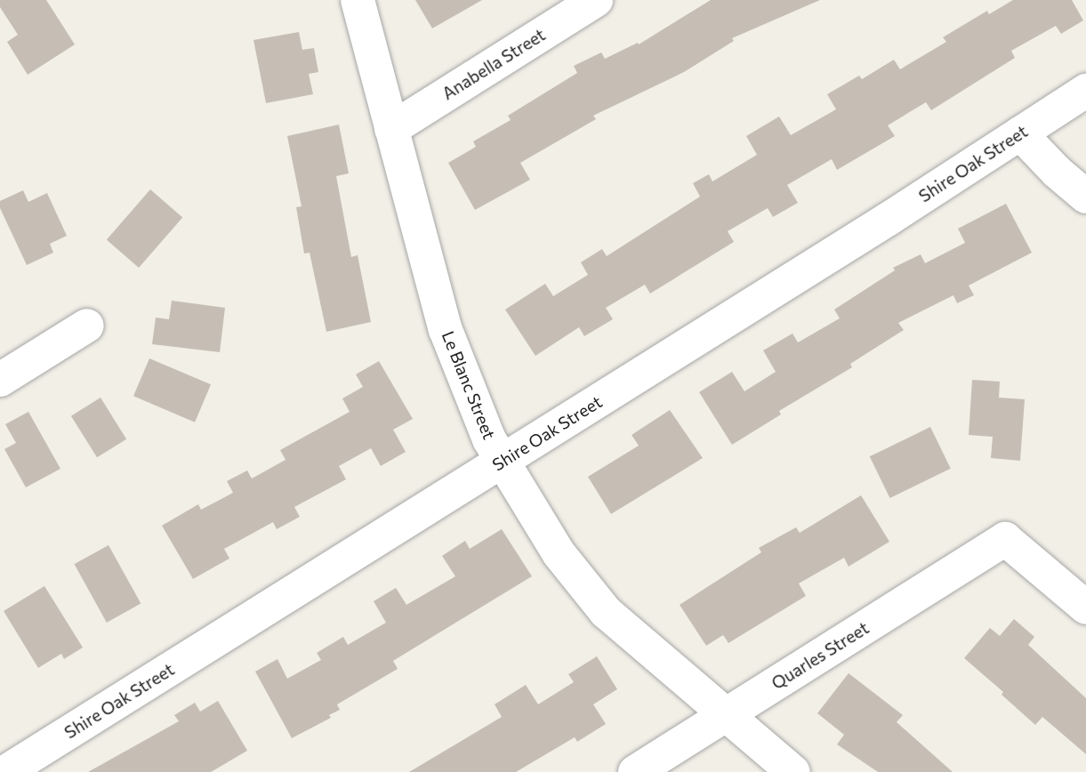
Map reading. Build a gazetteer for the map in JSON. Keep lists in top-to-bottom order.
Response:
{
  "streets": {
    "street": [
      "Anabella Street",
      "Shire Oak Street",
      "Le Blanc Street",
      "Quarles Street"
    ]
  },
  "crossings": [
    ["Anabella Street", "Le Blanc Street"],
    ["Shire Oak Street", "Le Blanc Street"],
    ["Le Blanc Street", "Quarles Street"]
  ]
}
